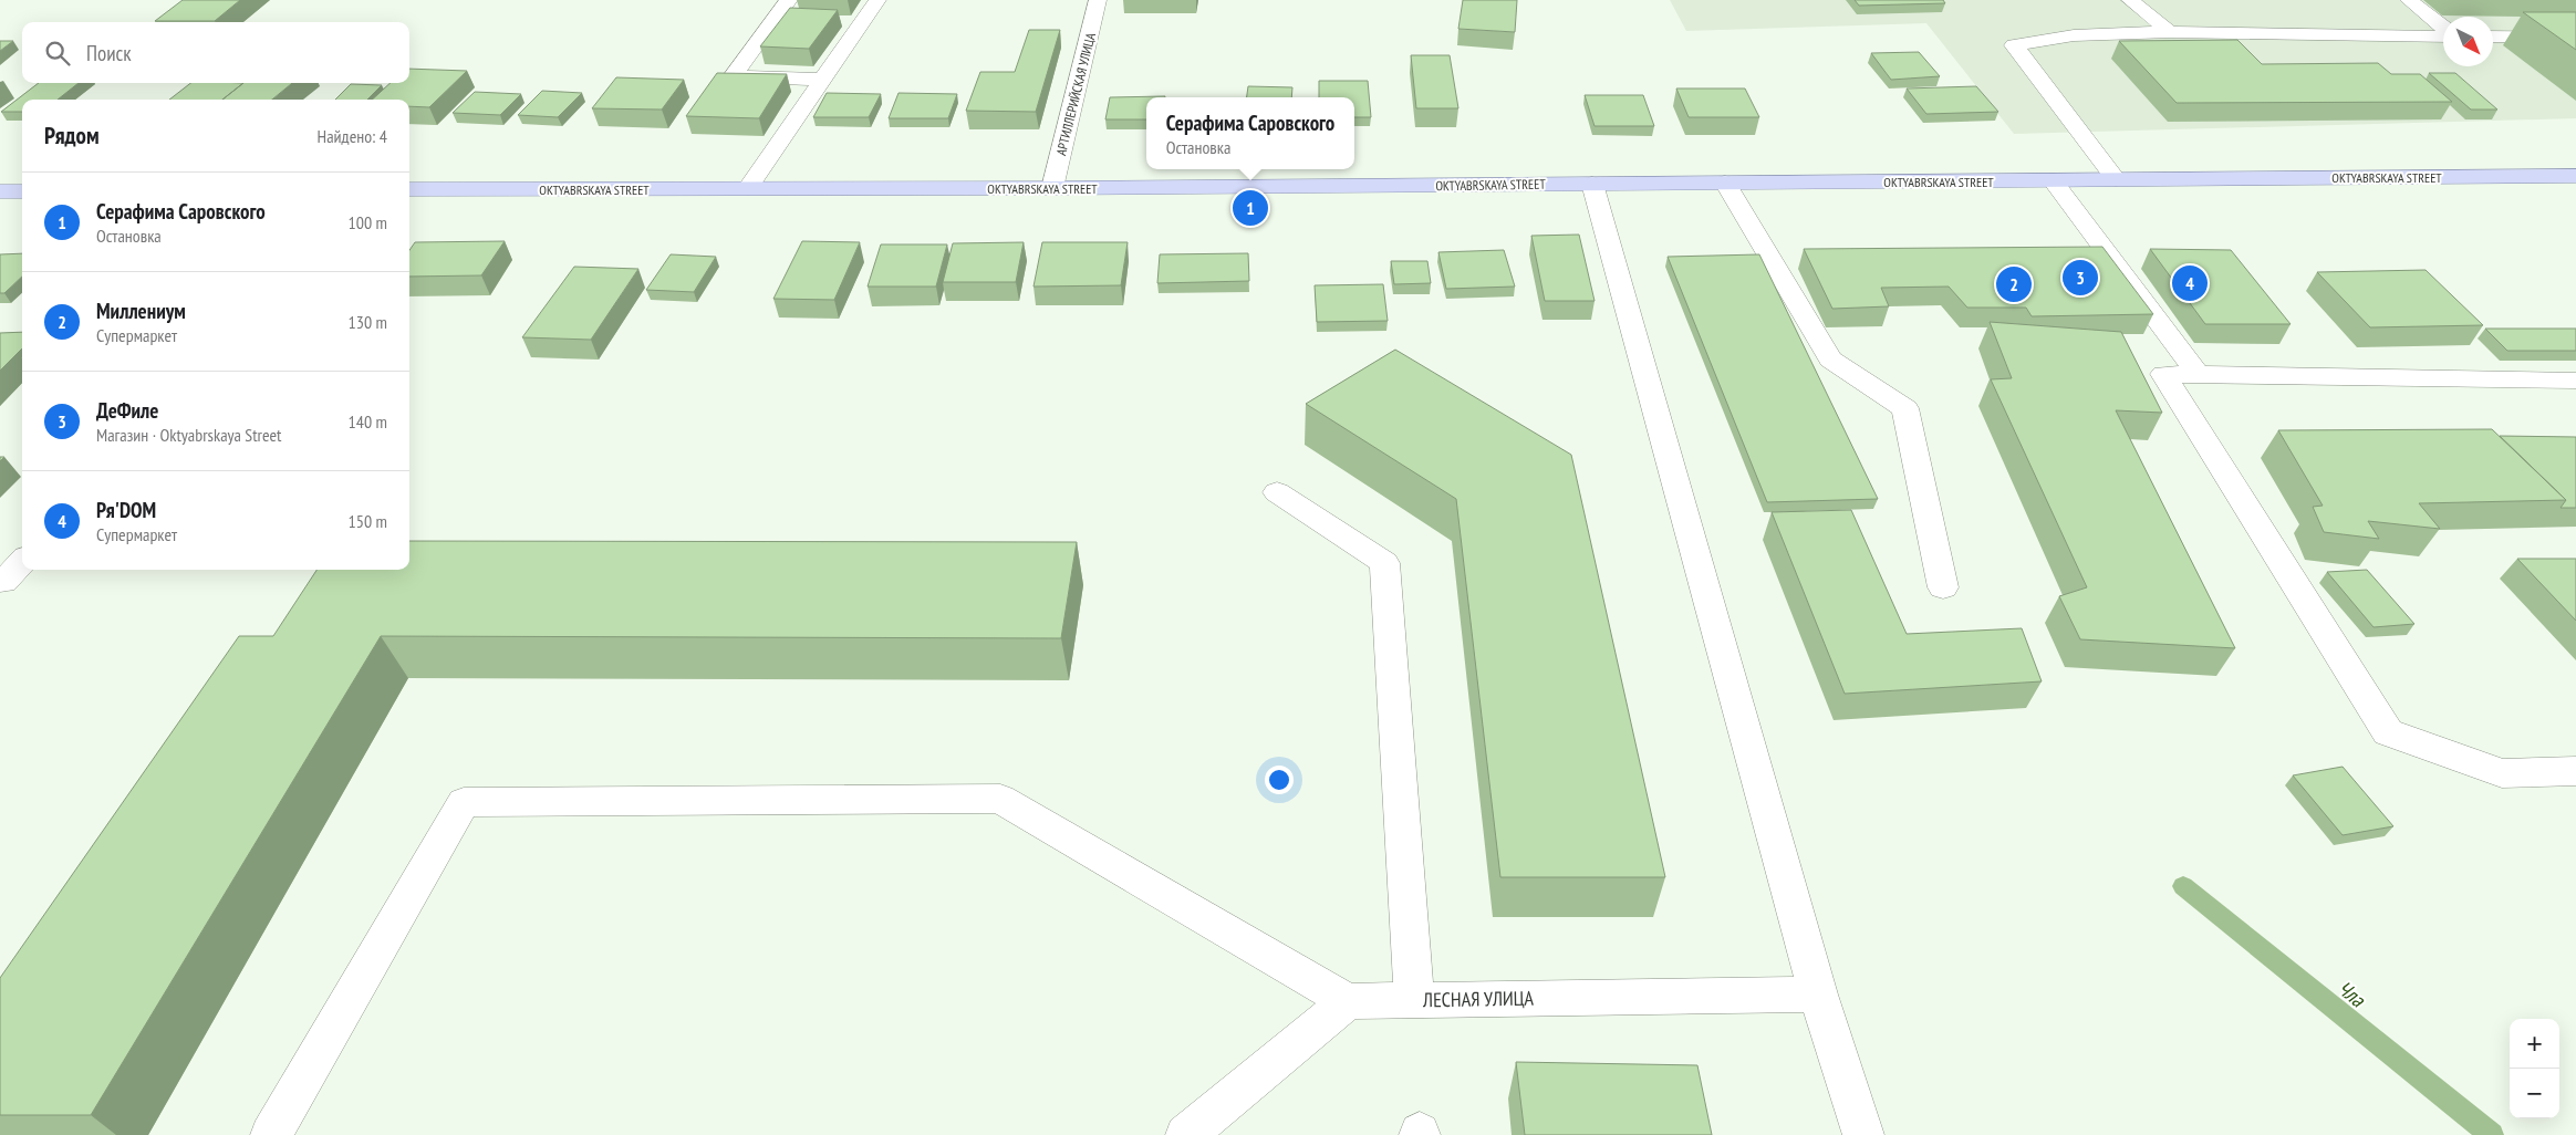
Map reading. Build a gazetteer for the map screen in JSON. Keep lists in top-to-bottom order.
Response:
{
  "streets": {
    "main road": ["OKTYABRSKAYA STREET"],
    "street": ["АРТИЛЛЕРИЙСКАЯ УЛИЦА", "ЛЕСНАЯ УЛИЦА"]
  },
  "crossings": [
    ["АРТИЛЛЕРИЙСКАЯ УЛИЦА", "OKTYABRSKAYA STREET"]
  ],
  "water": ["Чла"],
  "north": "bottom right",
  "page": {
    "search": "Поиск",
    "popup": ["Серафима Саровского", "Остановка"],
    "heading": ["Рядом", "Найдено: 4"],
    "list": [
      {
        "mark": "1",
        "name": "Серафима Саровского",
        "note": "Остановка",
        "value": "100 m"
      },
      {
        "mark": "2",
        "name": "Миллениум",
        "note": "Супермаркет",
        "value": "130 m"
      },
      {
        "mark": "3",
        "name": "ДеФиле",
        "note": "Магазин · Oktyabrskaya Street",
        "value": "140 m"
      },
      {
        "mark": "4",
        "name": "Ря'DOM",
        "note": "Супермаркет",
        "value": "150 m"
      }
    ],
    "pins": [
      "1",
      "3",
      "4",
      "2"
    ],
    "map_buttons": ["+", "−"]
  }
}
